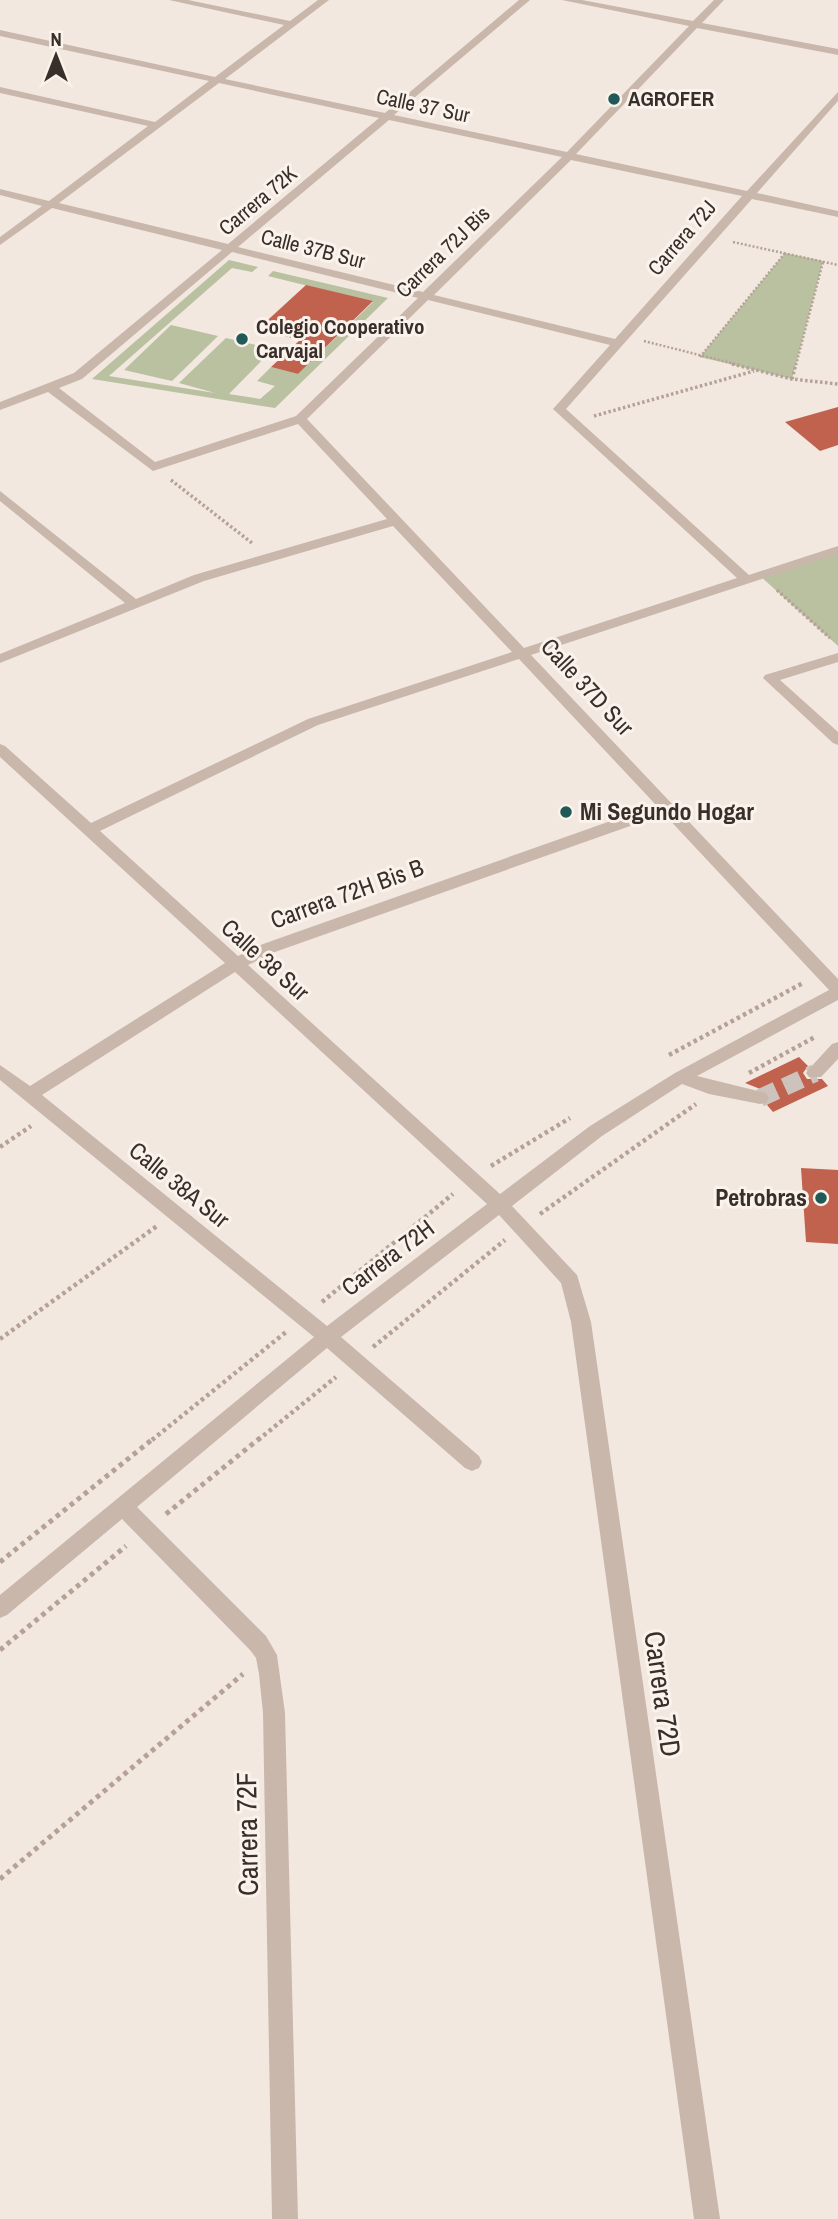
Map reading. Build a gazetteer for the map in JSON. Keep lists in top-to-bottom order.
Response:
{
  "streets": {
    "street": [
      "Calle 37 Sur",
      "Carrera 72K",
      "Carrera 72J",
      "Calle 37B Sur",
      "Carrera 72J Bis",
      "Calle 37D Sur",
      "Carrera 72H Bis B",
      "Calle 38 Sur",
      "Calle 38A Sur",
      "Carrera 72H",
      "Carrera 72D",
      "Carrera 72F"
    ]
  },
  "crossings": [
    ["Calle 37 Sur", "Carrera 72K"],
    ["Calle 37 Sur", "Carrera 72J"],
    ["Calle 37 Sur", "Carrera 72J Bis"],
    ["Carrera 72K", "Calle 37B Sur"],
    ["Carrera 72J", "Calle 37B Sur"],
    ["Calle 37B Sur", "Carrera 72J Bis"],
    ["Carrera 72J Bis", "Calle 37D Sur"],
    ["Calle 37D Sur", "Carrera 72H Bis B"],
    ["Calle 37D Sur", "Carrera 72H"],
    ["Carrera 72H Bis B", "Calle 38 Sur"],
    ["Carrera 72H Bis B", "Calle 38A Sur"],
    ["Calle 38 Sur", "Carrera 72H"],
    ["Calle 38 Sur", "Carrera 72D"],
    ["Calle 38A Sur", "Carrera 72H"],
    ["Carrera 72H", "Carrera 72D"]
  ],
  "places": [
    "AGROFER",
    "Colegio Cooperativo Carvajal",
    "Mi Segundo Hogar",
    "Petrobras"
  ],
  "north": "top"
}
